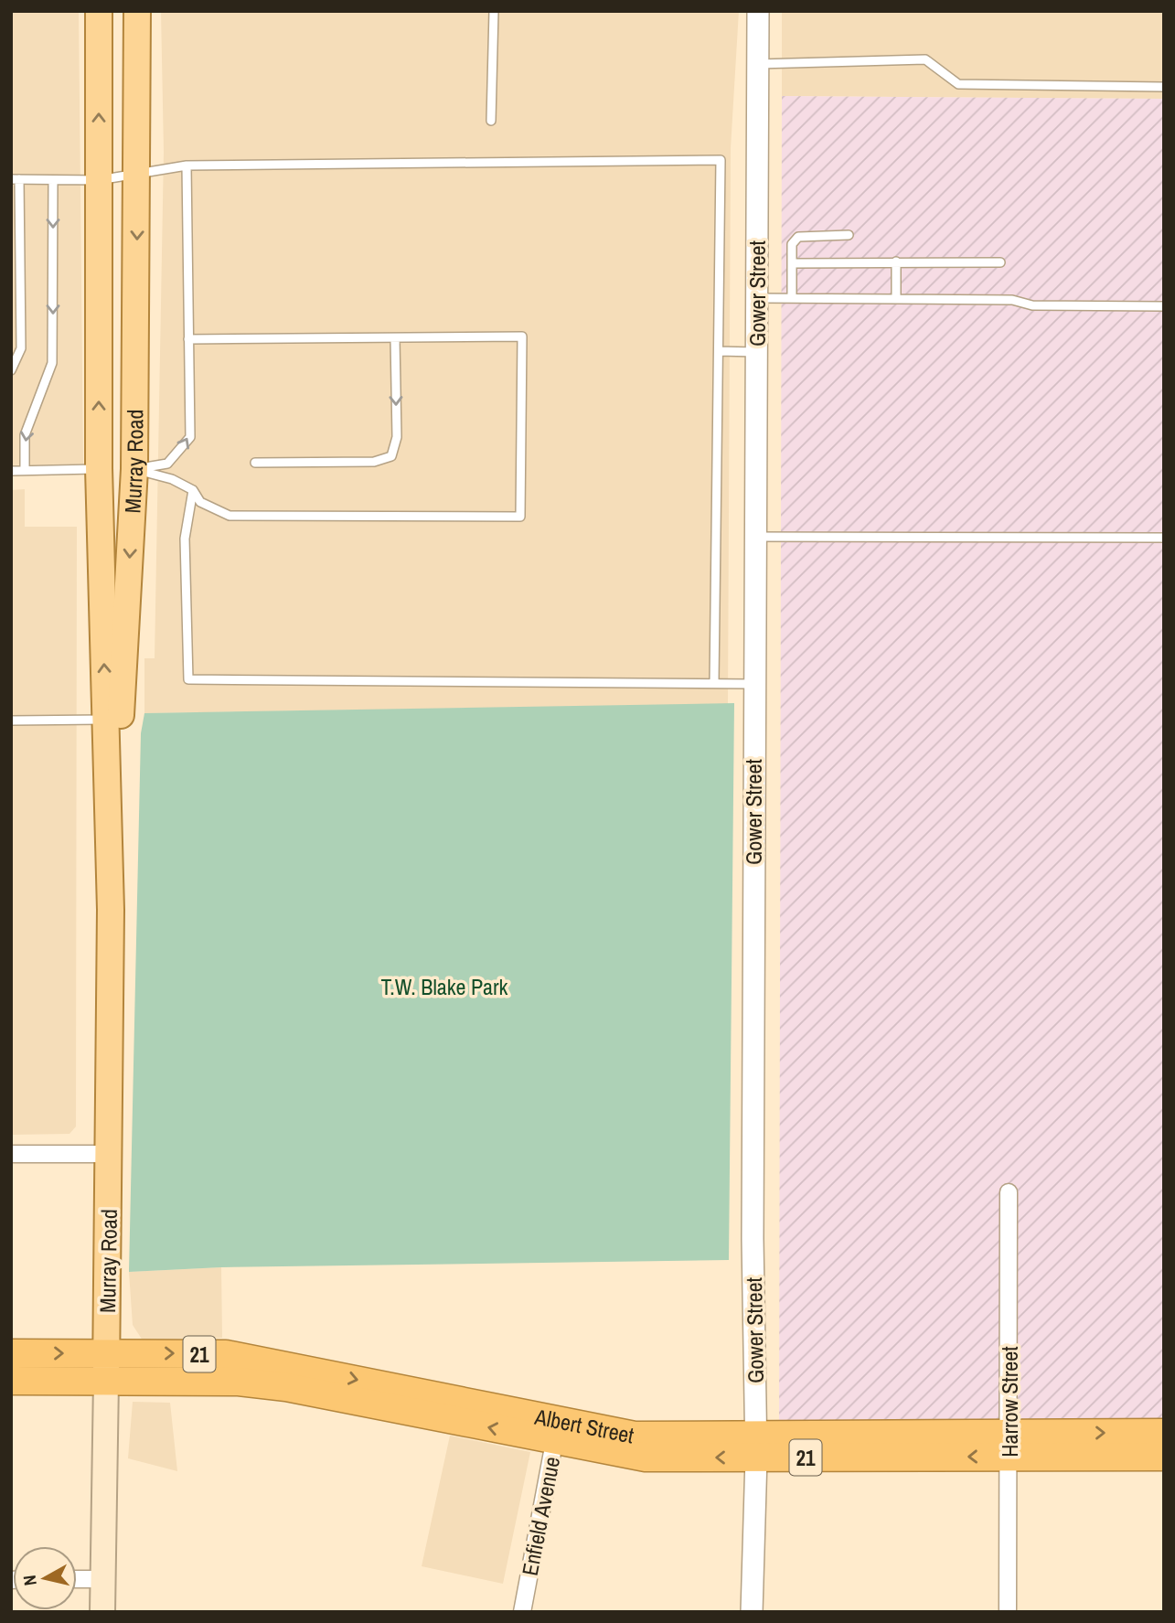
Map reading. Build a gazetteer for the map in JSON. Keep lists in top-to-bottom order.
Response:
{
  "streets": {
    "highway": ["21", "Albert Street"],
    "main road": ["Murray Road"],
    "street": ["Gower Street", "Harrow Street", "Enfield Avenue"]
  },
  "crossings": [
    ["Gower Street", "Albert Street"],
    ["Murray Road", "Albert Street"],
    ["Harrow Street", "Albert Street"],
    ["Albert Street", "Enfield Avenue"]
  ],
  "parks": ["T.W. Blake Park"],
  "north": "left"
}
